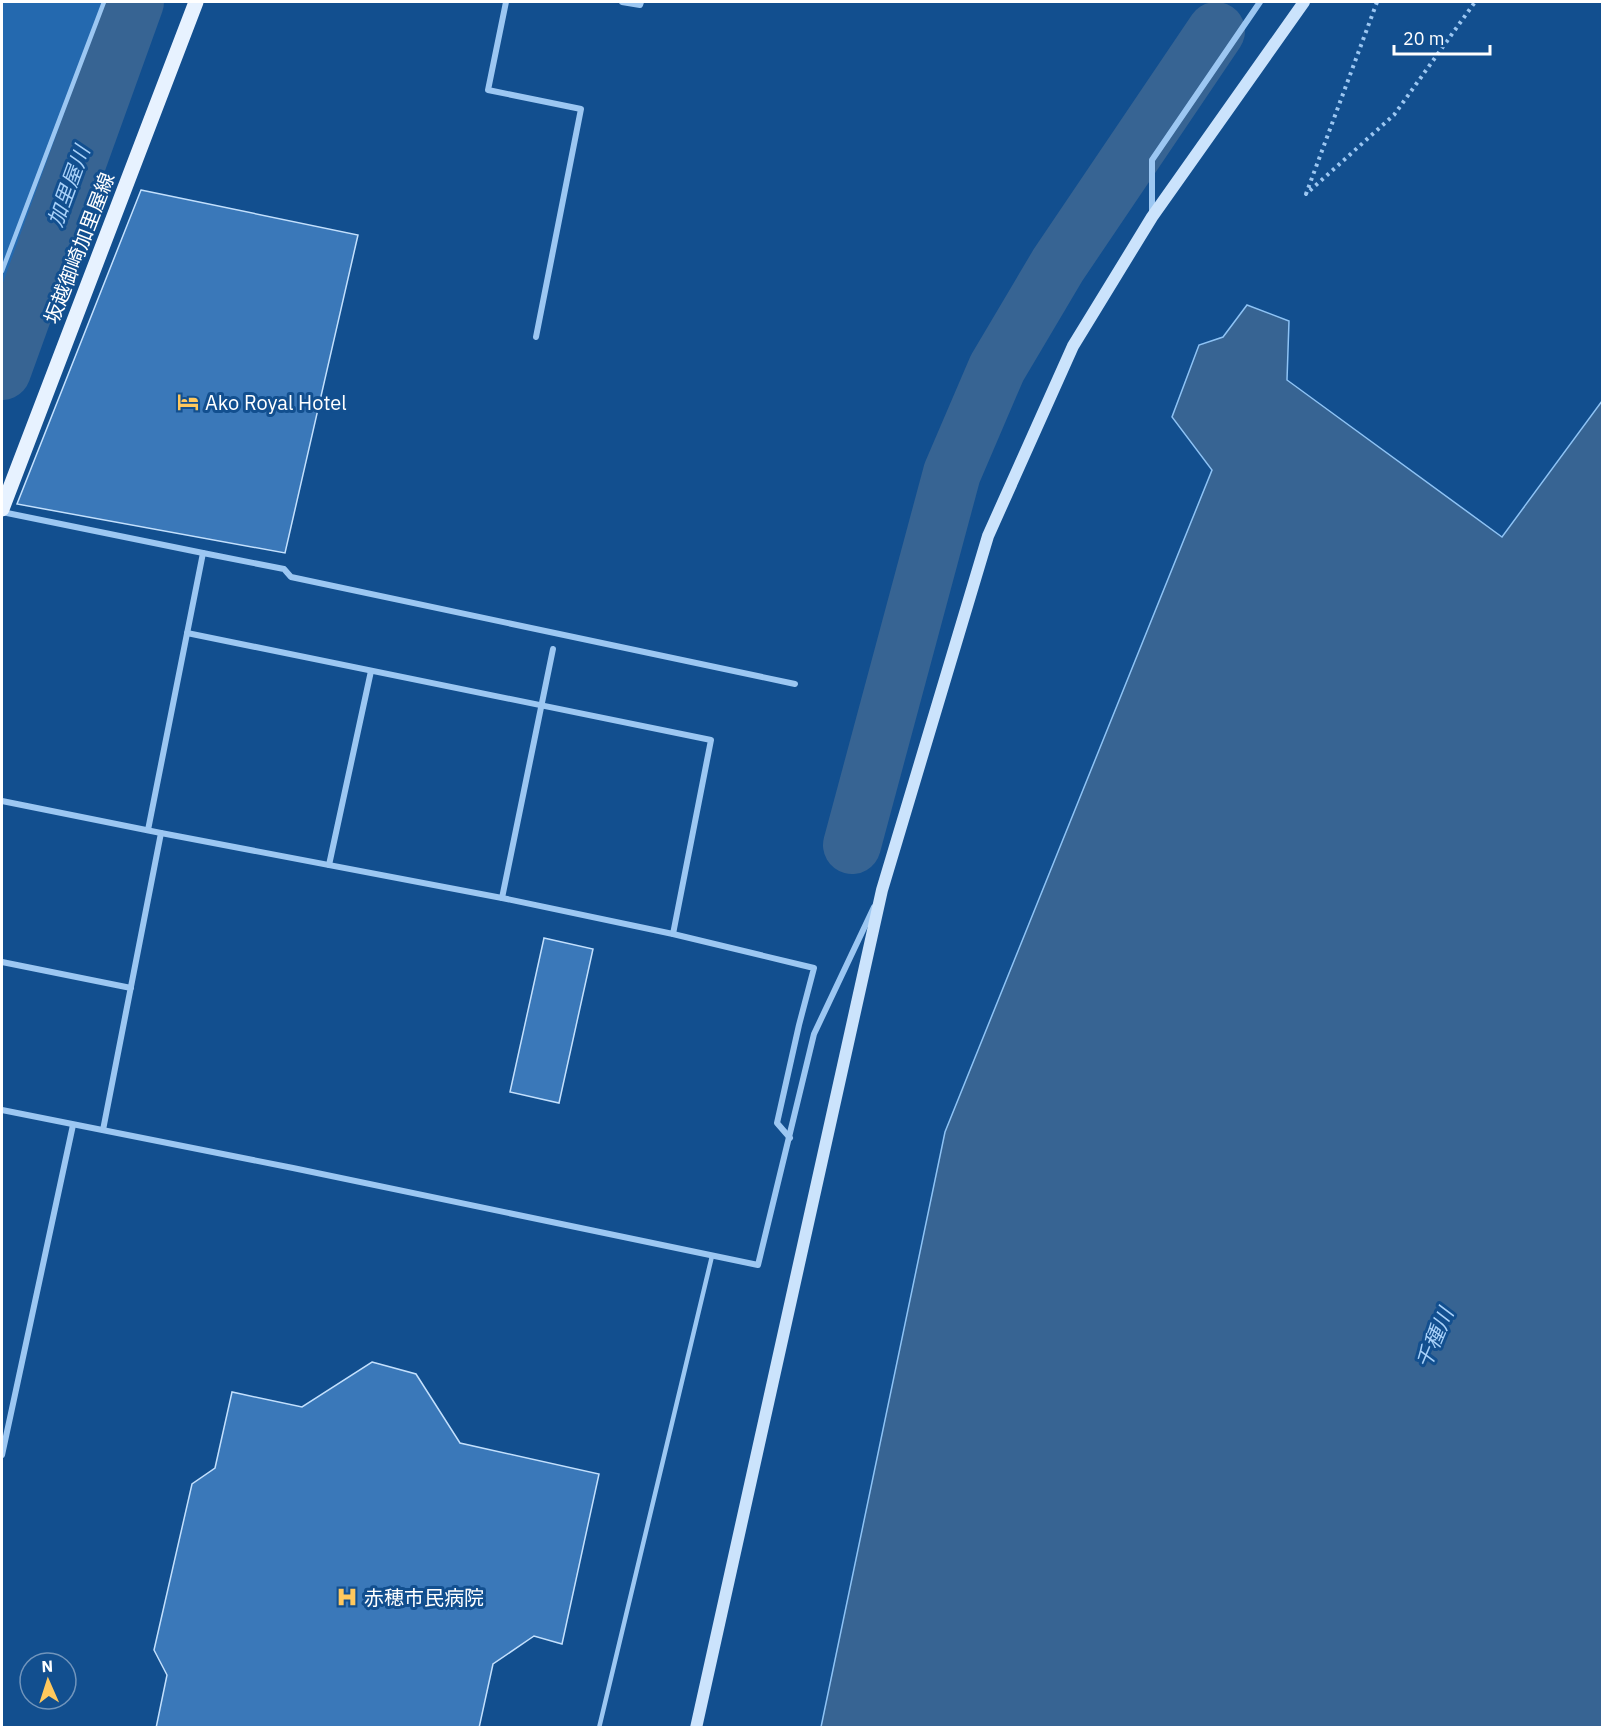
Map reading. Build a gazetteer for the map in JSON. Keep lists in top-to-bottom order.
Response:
{
  "streets": {
    "main road": ["坂越御崎加里屋線"]
  },
  "water": ["加里屋川", "千種川"],
  "places": {
    "hotel": ["Ako Royal Hotel"],
    "hospital": ["赤穂市民病院"]
  },
  "scale_bar": "20 m",
  "north": "top"
}
